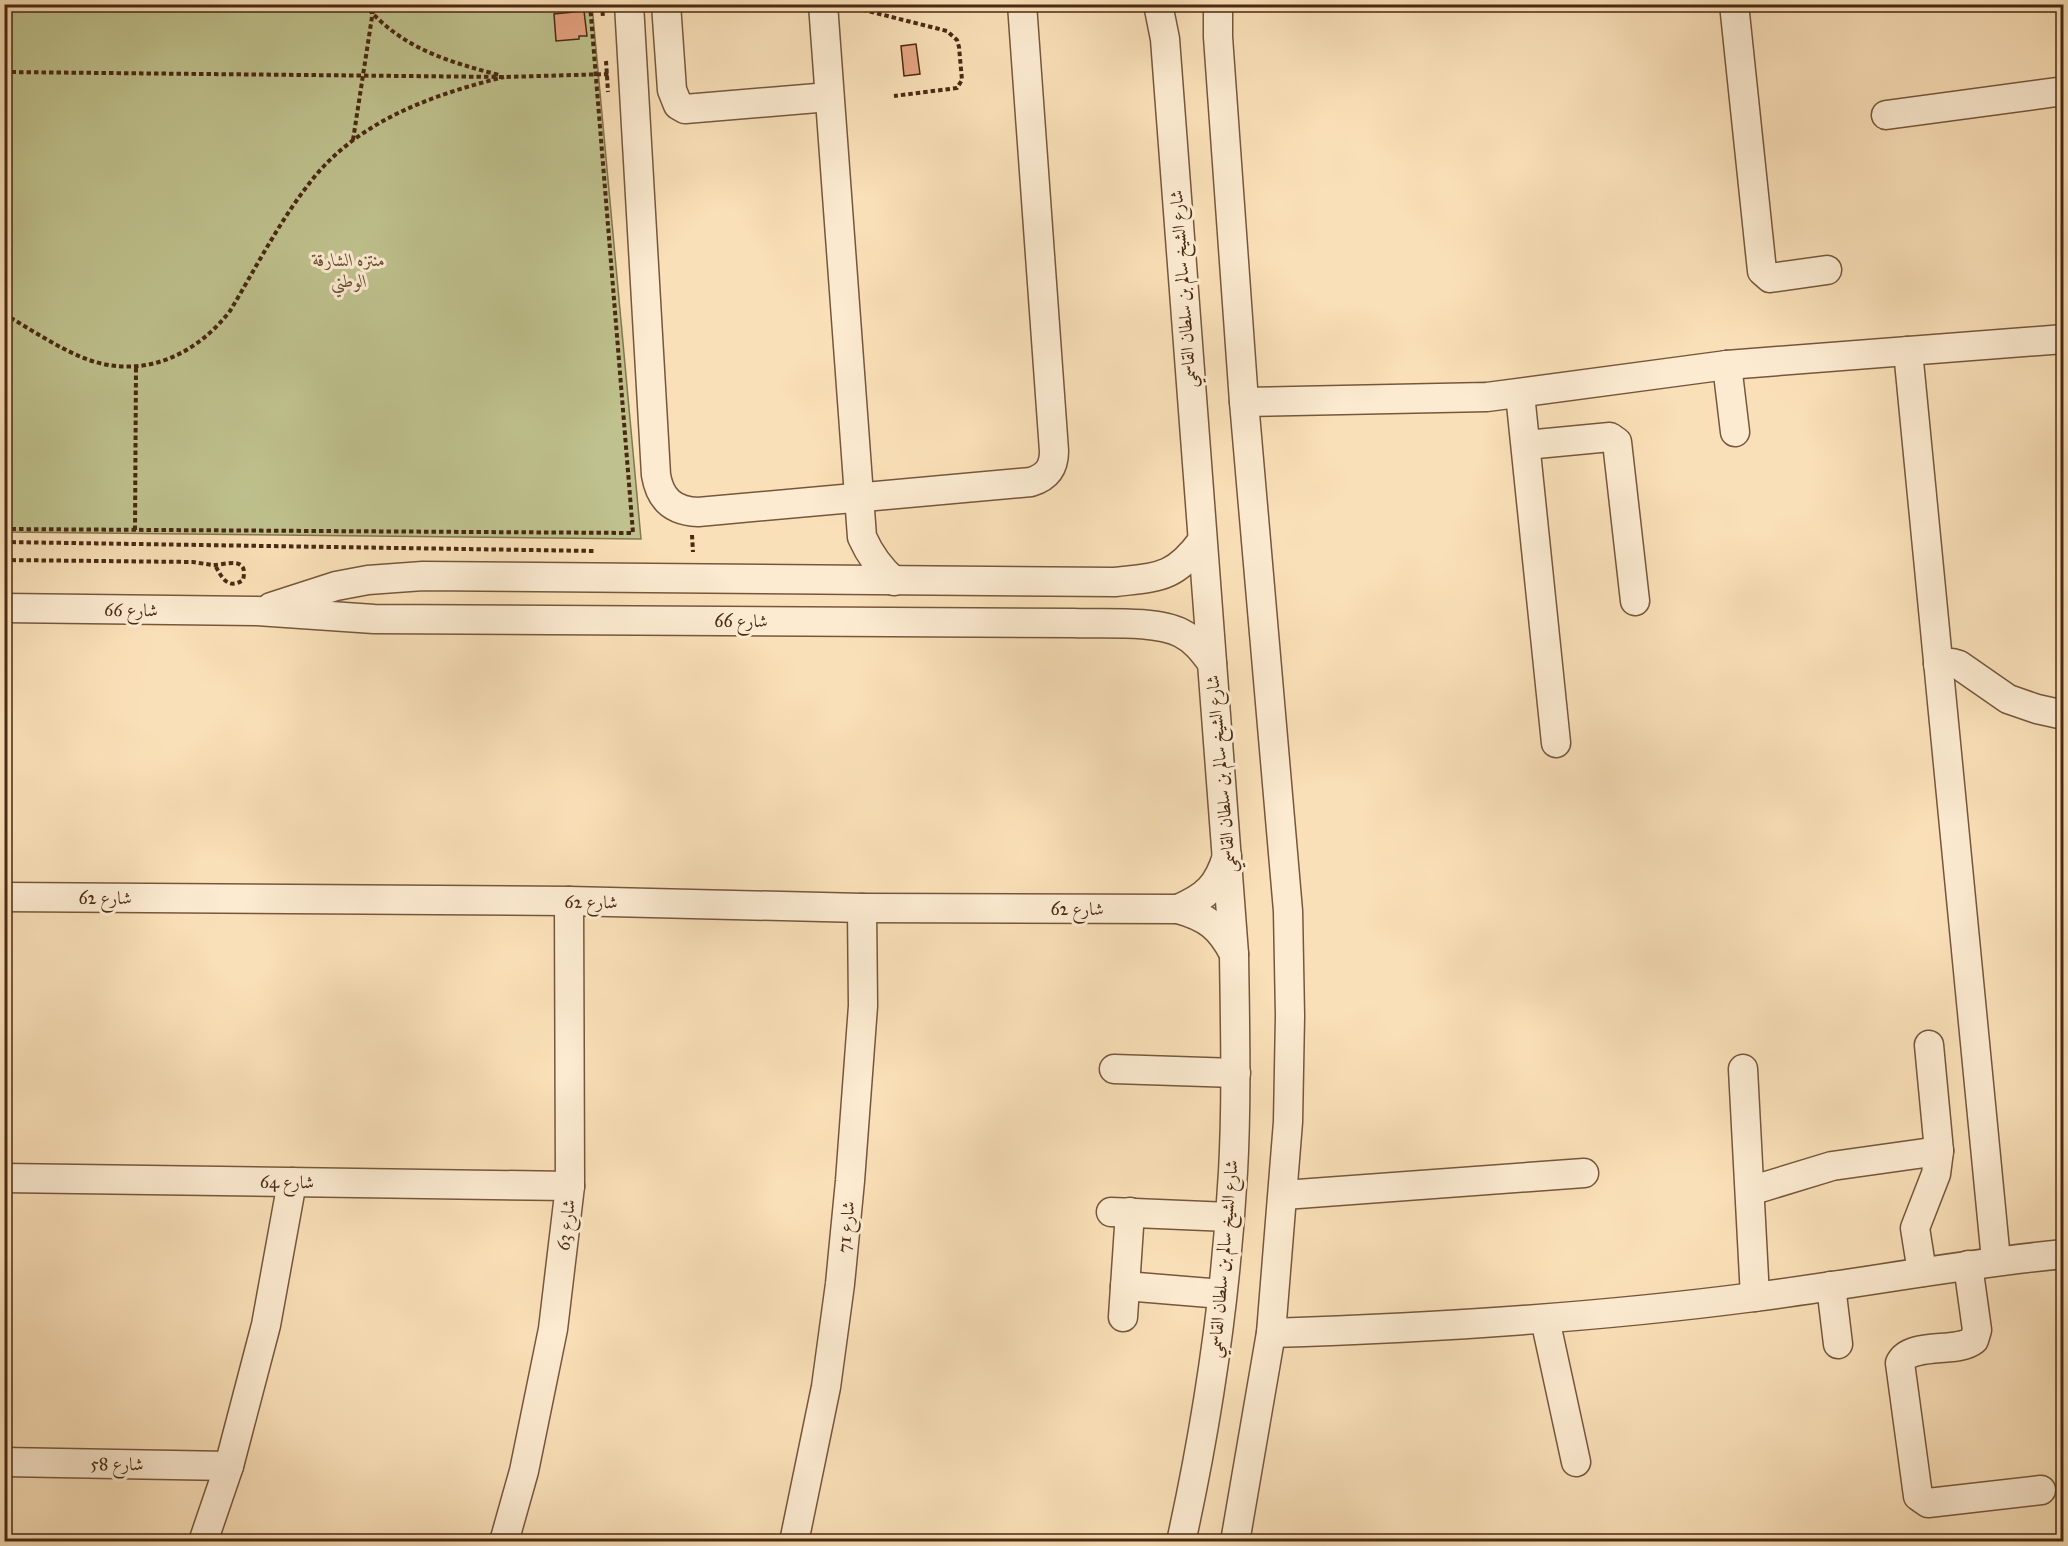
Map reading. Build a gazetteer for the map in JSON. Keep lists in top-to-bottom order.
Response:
{
  "streets": {
    "street": [
      "شارع الشيخ سالم بن سلطان القاسمي",
      "شارع 66",
      "شارع 62",
      "شارع 64",
      "شارع 63",
      "شارع 71",
      "شارع 58"
    ]
  },
  "crossings": [
    ["شارع الشيخ سالم بن سلطان القاسمي", "شارع 66"],
    ["شارع الشيخ سالم بن سلطان القاسمي", "شارع 62"],
    ["شارع 62", "شارع 63"],
    ["شارع 62", "شارع 71"],
    ["شارع 64", "شارع 63"]
  ],
  "parks": ["منتزه الشارقة الوطني"]
}
